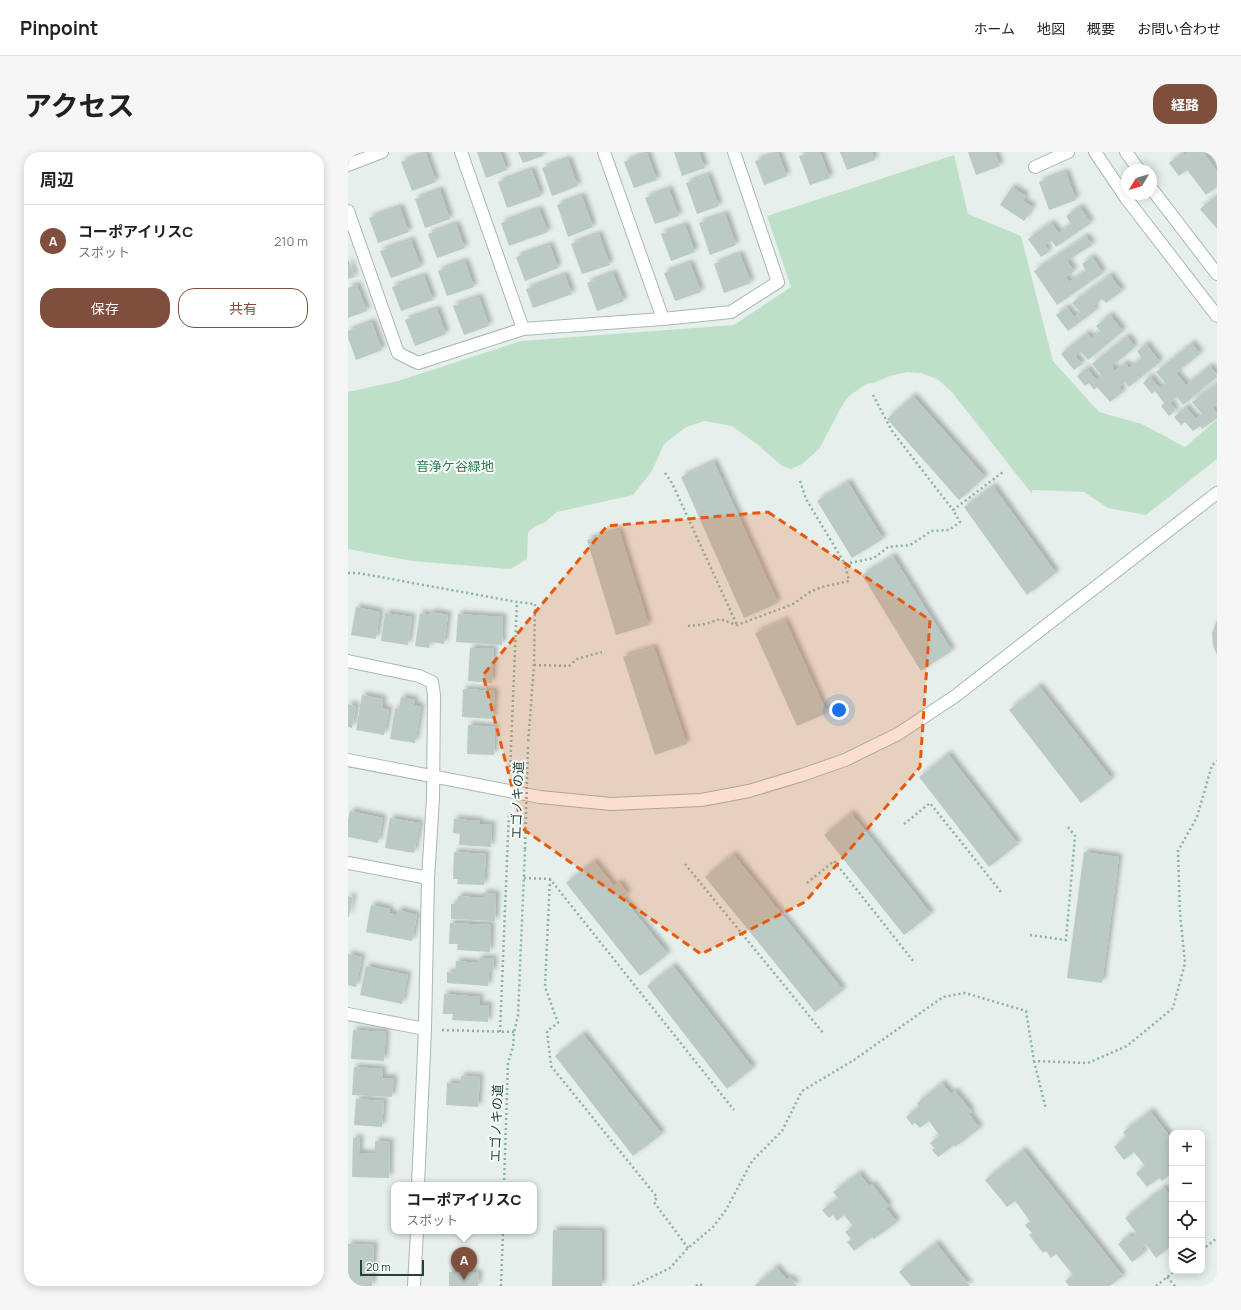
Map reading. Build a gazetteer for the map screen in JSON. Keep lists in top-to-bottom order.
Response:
{
  "streets": {
    "path": ["エゴノキの道"]
  },
  "parks": ["音浄ケ谷緑地"],
  "scale_bar": "20 m",
  "north": "bottom left",
  "page": {
    "header": "Pinpoint",
    "nav": [
      "ホーム",
      "地図",
      "概要",
      "お問い合わせ"
    ],
    "title": "アクセス",
    "buttons": [
      "経路",
      ["保存", "共有"]
    ],
    "heading": "周辺",
    "list": [
      {
        "mark": "A",
        "name": "コーポアイリスC",
        "note": "スポット",
        "value": "210 m"
      }
    ],
    "map_buttons": ["+", "−"],
    "popup": ["コーポアイリスC", "スポット"],
    "pins": "A",
    "scale": "20 m"
  }
}
